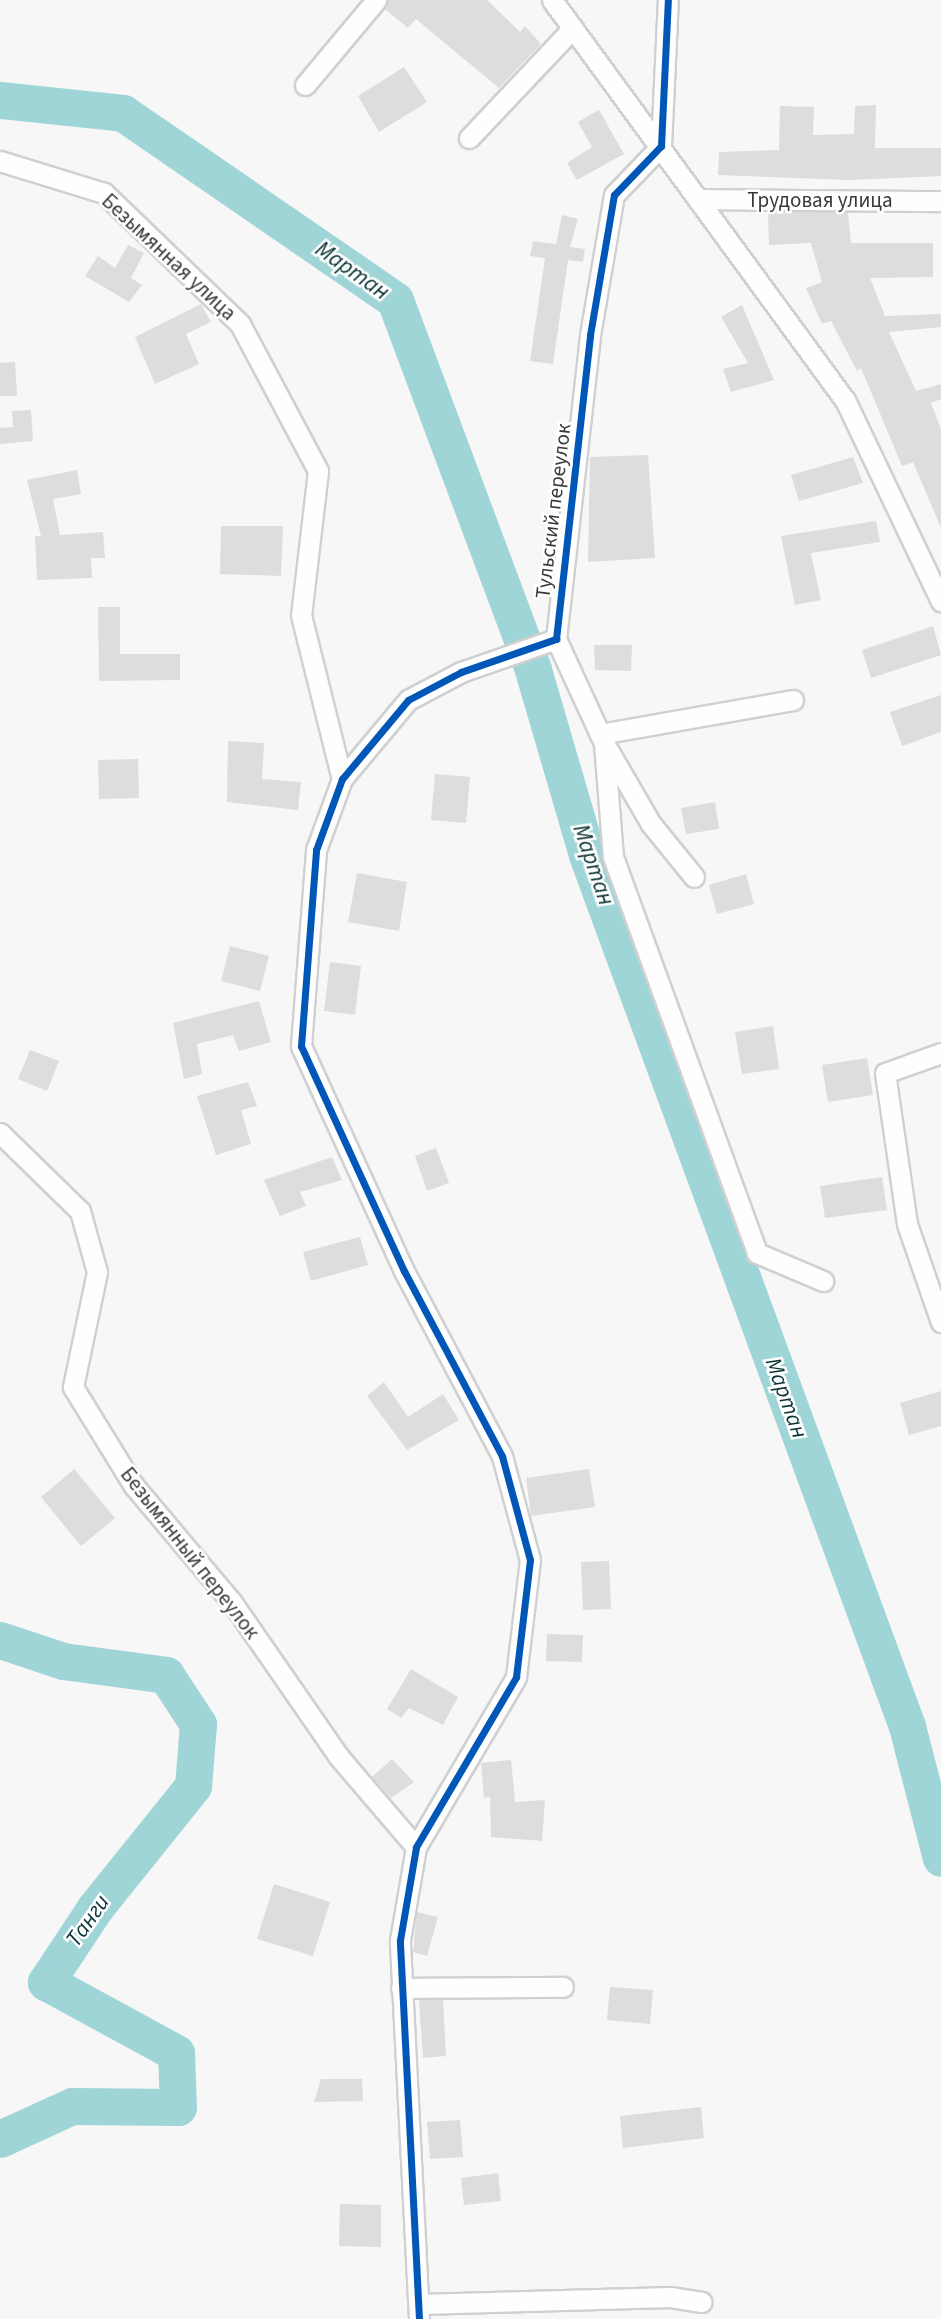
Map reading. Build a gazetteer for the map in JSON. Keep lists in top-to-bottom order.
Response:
{
  "streets": {
    "street": [
      "Трудовая улица",
      "Безымянная улица",
      "Тульский переулок",
      "Безымянный переулок"
    ]
  },
  "water": ["Мартан", "Танги"]
}
